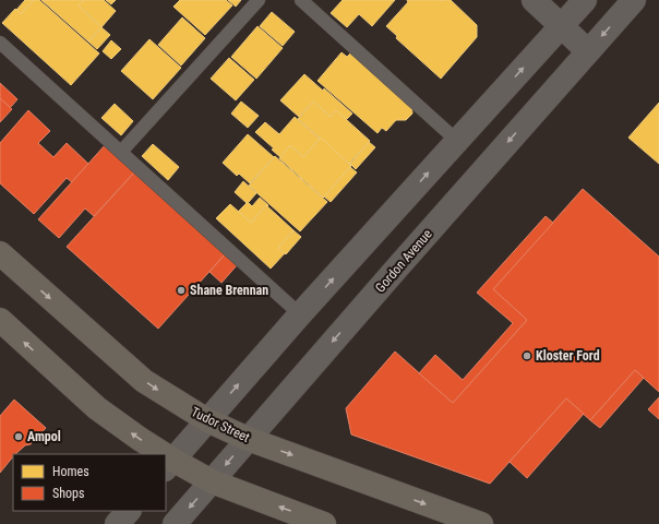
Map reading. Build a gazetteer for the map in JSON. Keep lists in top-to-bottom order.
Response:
{
  "streets": {
    "main road": ["Gordon Avenue", "Tudor Street"]
  },
  "crossings": [
    ["Gordon Avenue", "Tudor Street"]
  ],
  "places": ["Shane Brennan", "Kloster Ford", "Ampol"],
  "legend": ["Homes", "Shops"]
}
